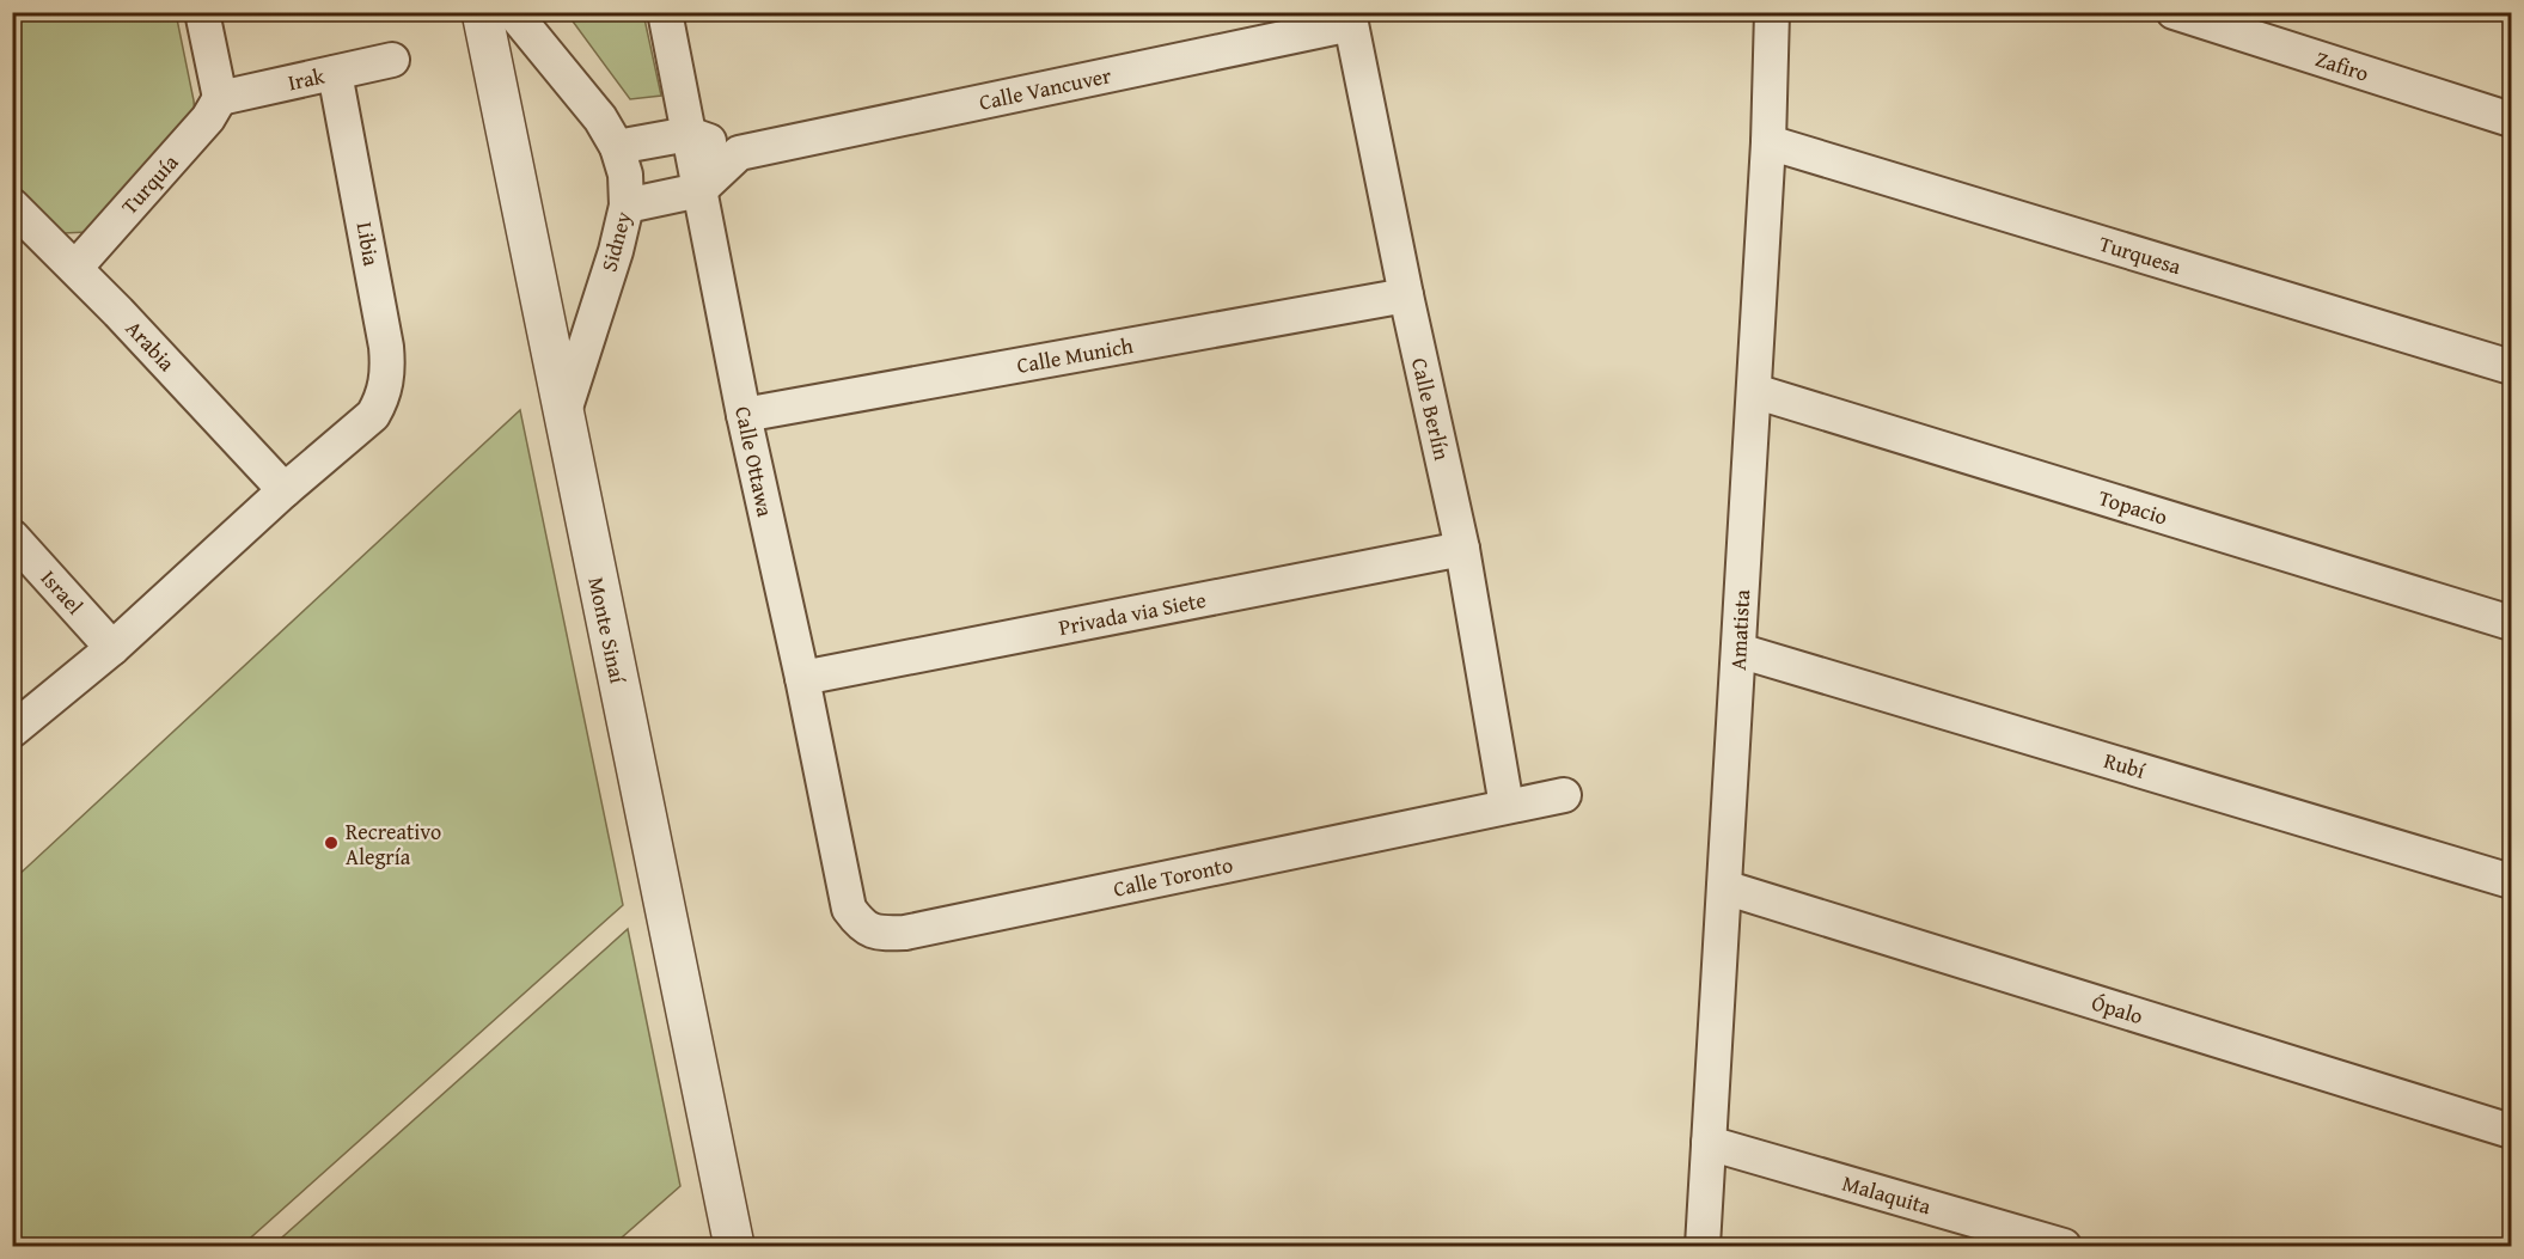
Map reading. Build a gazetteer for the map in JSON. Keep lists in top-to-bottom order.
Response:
{
  "streets": {
    "street": [
      "Zafiro",
      "Irak",
      "Calle Vancuver",
      "Turquía",
      "Sidney",
      "Libia",
      "Turquesa",
      "Arabia",
      "Calle Munich",
      "Calle Berlín",
      "Calle Ottawa",
      "Topacio",
      "Israel",
      "Privada via Siete",
      "Monte Sinaí",
      "Amatista",
      "Rubí",
      "Calle Toronto",
      "Ópalo",
      "Malaquita"
    ]
  },
  "crossings": [
    ["Irak", "Turquía"],
    ["Irak", "Libia"],
    ["Calle Vancuver", "Calle Berlín"],
    ["Turquía", "Arabia"],
    ["Sidney", "Monte Sinaí"],
    ["Libia", "Arabia"],
    ["Turquesa", "Amatista"],
    ["Calle Munich", "Calle Berlín"],
    ["Calle Munich", "Calle Ottawa"],
    ["Calle Berlín", "Privada via Siete"],
    ["Calle Berlín", "Calle Toronto"],
    ["Calle Ottawa", "Privada via Siete"],
    ["Calle Ottawa", "Calle Toronto"],
    ["Topacio", "Amatista"],
    ["Amatista", "Rubí"],
    ["Amatista", "Ópalo"],
    ["Amatista", "Malaquita"]
  ],
  "places": ["Recreativo Alegría"]
}
